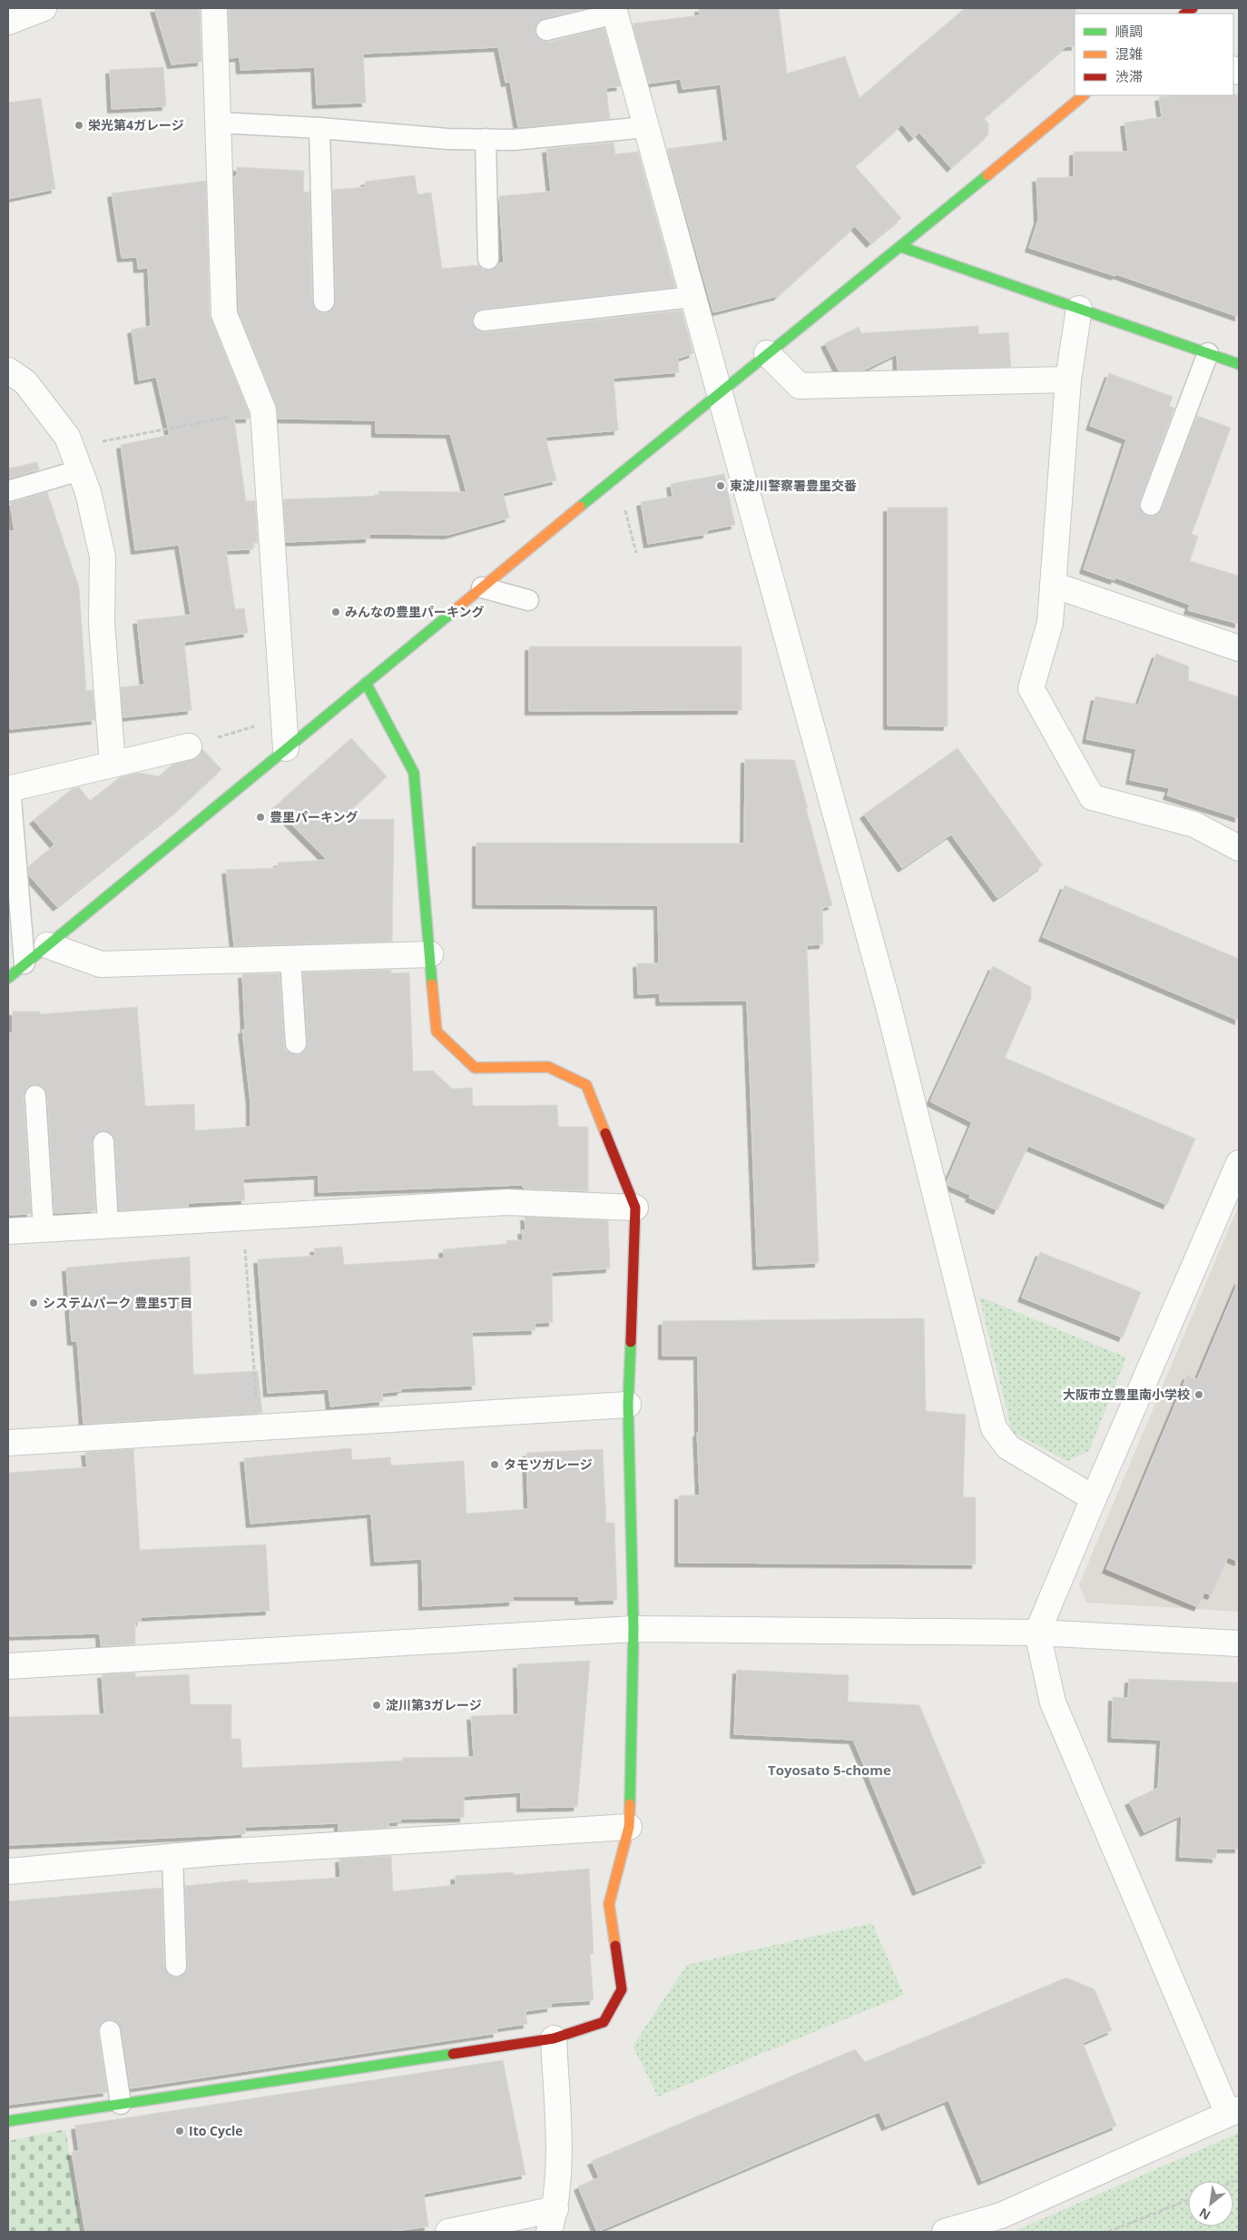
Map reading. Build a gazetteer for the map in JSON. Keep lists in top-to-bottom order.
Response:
{
  "districts": ["Toyosato 5-chome"],
  "places": [
    "栄光第4ガレージ",
    "東淀川警察署豊里交番",
    "みんなの豊里パーキング",
    "豊里パーキング",
    "システムパーク 豊里5丁目",
    "大阪市立豊里南小学校",
    "タモツガレージ",
    "淀川第3ガレージ",
    "Ito Cycle"
  ],
  "legend": ["順調", "混雑", "渋滞"],
  "north": "bottom left"
}
